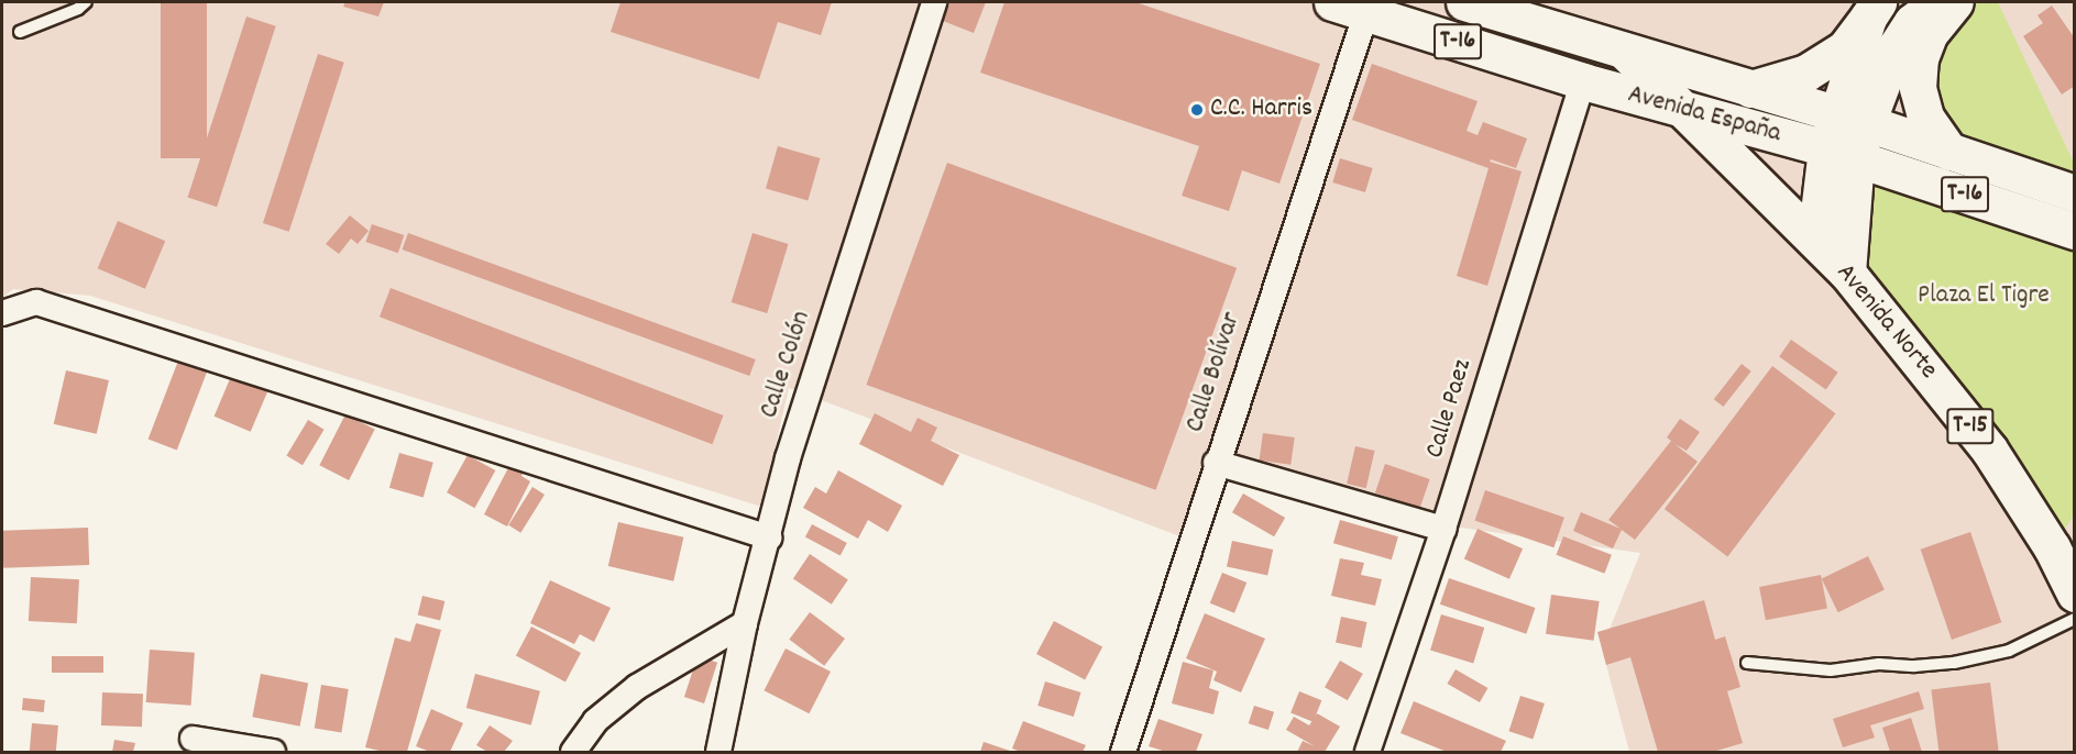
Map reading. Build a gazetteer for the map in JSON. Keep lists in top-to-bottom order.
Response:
{
  "streets": {
    "main road": [
      "T-16",
      "Avenida España",
      "Avenida Norte",
      "T-15"
    ],
    "street": ["Calle Colón", "Calle Bolívar", "Calle Paez"]
  },
  "crossings": [
    ["T-16", "Avenida España"],
    ["T-16", "Avenida Norte"],
    ["Avenida España", "Avenida Norte"],
    ["Avenida España", "Calle Bolívar"],
    ["Avenida España", "Calle Paez"]
  ],
  "parks": ["Plaza El Tigre"],
  "places": ["C.C. Harris"]
}
